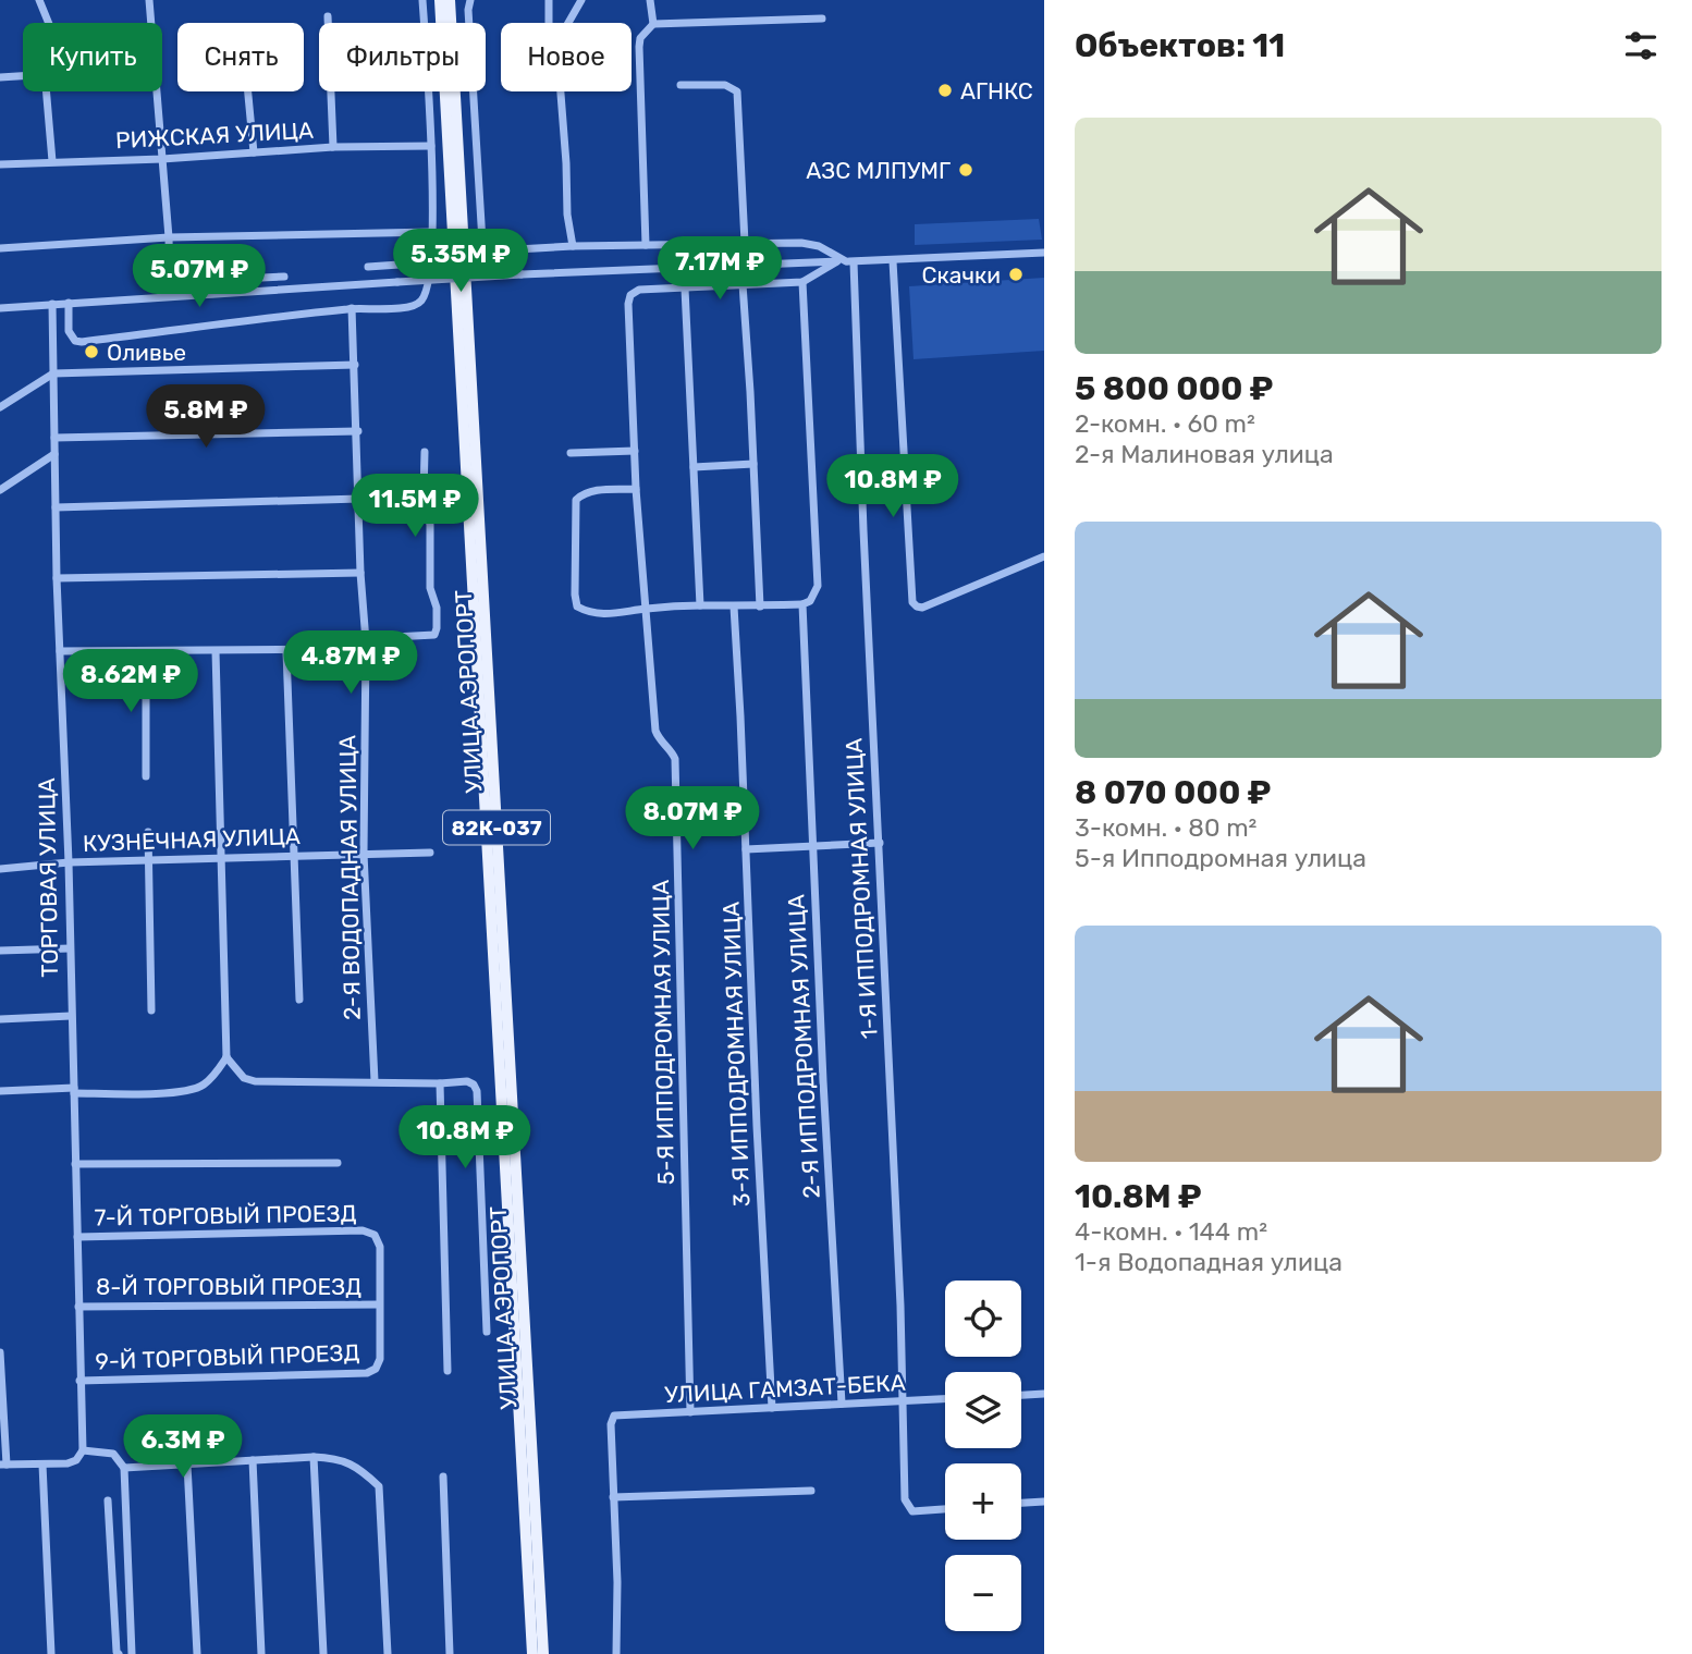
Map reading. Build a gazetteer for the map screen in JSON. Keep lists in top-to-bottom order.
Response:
{
  "streets": {
    "main road": ["УЛИЦА АЭРОПОРТ", "82К-037"],
    "street": [
      "РИЖСКАЯ УЛИЦА",
      "КУЗНЕЧНАЯ УЛИЦА",
      "ТОРГОВАЯ УЛИЦА",
      "2-Я ВОДОПАДНАЯ УЛИЦА",
      "1-Я ИППОДРОМНАЯ УЛИЦА",
      "5-Я ИППОДРОМНАЯ УЛИЦА",
      "2-Я ИППОДРОМНАЯ УЛИЦА",
      "3-Я ИППОДРОМНАЯ УЛИЦА",
      "7-Й ТОРГОВЫЙ ПРОЕЗД",
      "8-Й ТОРГОВЫЙ ПРОЕЗД",
      "9-Й ТОРГОВЫЙ ПРОЕЗД",
      "УЛИЦА ГАМЗАТ-БЕКА"
    ]
  },
  "crossings": [
    ["КУЗНЕЧНАЯ УЛИЦА", "ТОРГОВАЯ УЛИЦА"],
    ["КУЗНЕЧНАЯ УЛИЦА", "2-Я ВОДОПАДНАЯ УЛИЦА"],
    ["ТОРГОВАЯ УЛИЦА", "7-Й ТОРГОВЫЙ ПРОЕЗД"],
    ["ТОРГОВАЯ УЛИЦА", "8-Й ТОРГОВЫЙ ПРОЕЗД"],
    ["ТОРГОВАЯ УЛИЦА", "9-Й ТОРГОВЫЙ ПРОЕЗД"],
    ["1-Я ИППОДРОМНАЯ УЛИЦА", "УЛИЦА ГАМЗАТ-БЕКА"],
    ["5-Я ИППОДРОМНАЯ УЛИЦА", "УЛИЦА ГАМЗАТ-БЕКА"],
    ["2-Я ИППОДРОМНАЯ УЛИЦА", "УЛИЦА ГАМЗАТ-БЕКА"],
    ["3-Я ИППОДРОМНАЯ УЛИЦА", "УЛИЦА ГАМЗАТ-БЕКА"],
    ["7-Й ТОРГОВЫЙ ПРОЕЗД", "8-Й ТОРГОВЫЙ ПРОЕЗД"],
    ["7-Й ТОРГОВЫЙ ПРОЕЗД", "9-Й ТОРГОВЫЙ ПРОЕЗД"],
    ["8-Й ТОРГОВЫЙ ПРОЕЗД", "9-Й ТОРГОВЫЙ ПРОЕЗД"]
  ],
  "places": [
    "АГНКС",
    "АЗС МЛПУМГ",
    "Скачки",
    "Оливье"
  ],
  "page": {
    "heading": "Объектов: 11",
    "chip": [
      "Купить",
      "Снять",
      "Фильтры",
      "Новое"
    ],
    "list": [
      {
        "name": "5 800 000 ₽",
        "note": "2-комн. · 60 m² · 2-я Малиновая улица"
      },
      {
        "name": "8 070 000 ₽",
        "note": "3-комн. · 80 m² · 5-я Ипподромная улица"
      },
      {
        "name": "10.8M ₽",
        "note": "4-комн. · 144 m² · 1-я Водопадная улица"
      }
    ],
    "price": [
      "5.35M ₽",
      "7.17M ₽",
      "5.07M ₽",
      "5.8M ₽",
      "10.8M ₽",
      "11.5M ₽",
      "4.87M ₽",
      "8.62M ₽",
      "8.07M ₽",
      "10.8M ₽",
      "6.3M ₽"
    ],
    "map_buttons": ["+", "−"]
  }
}
